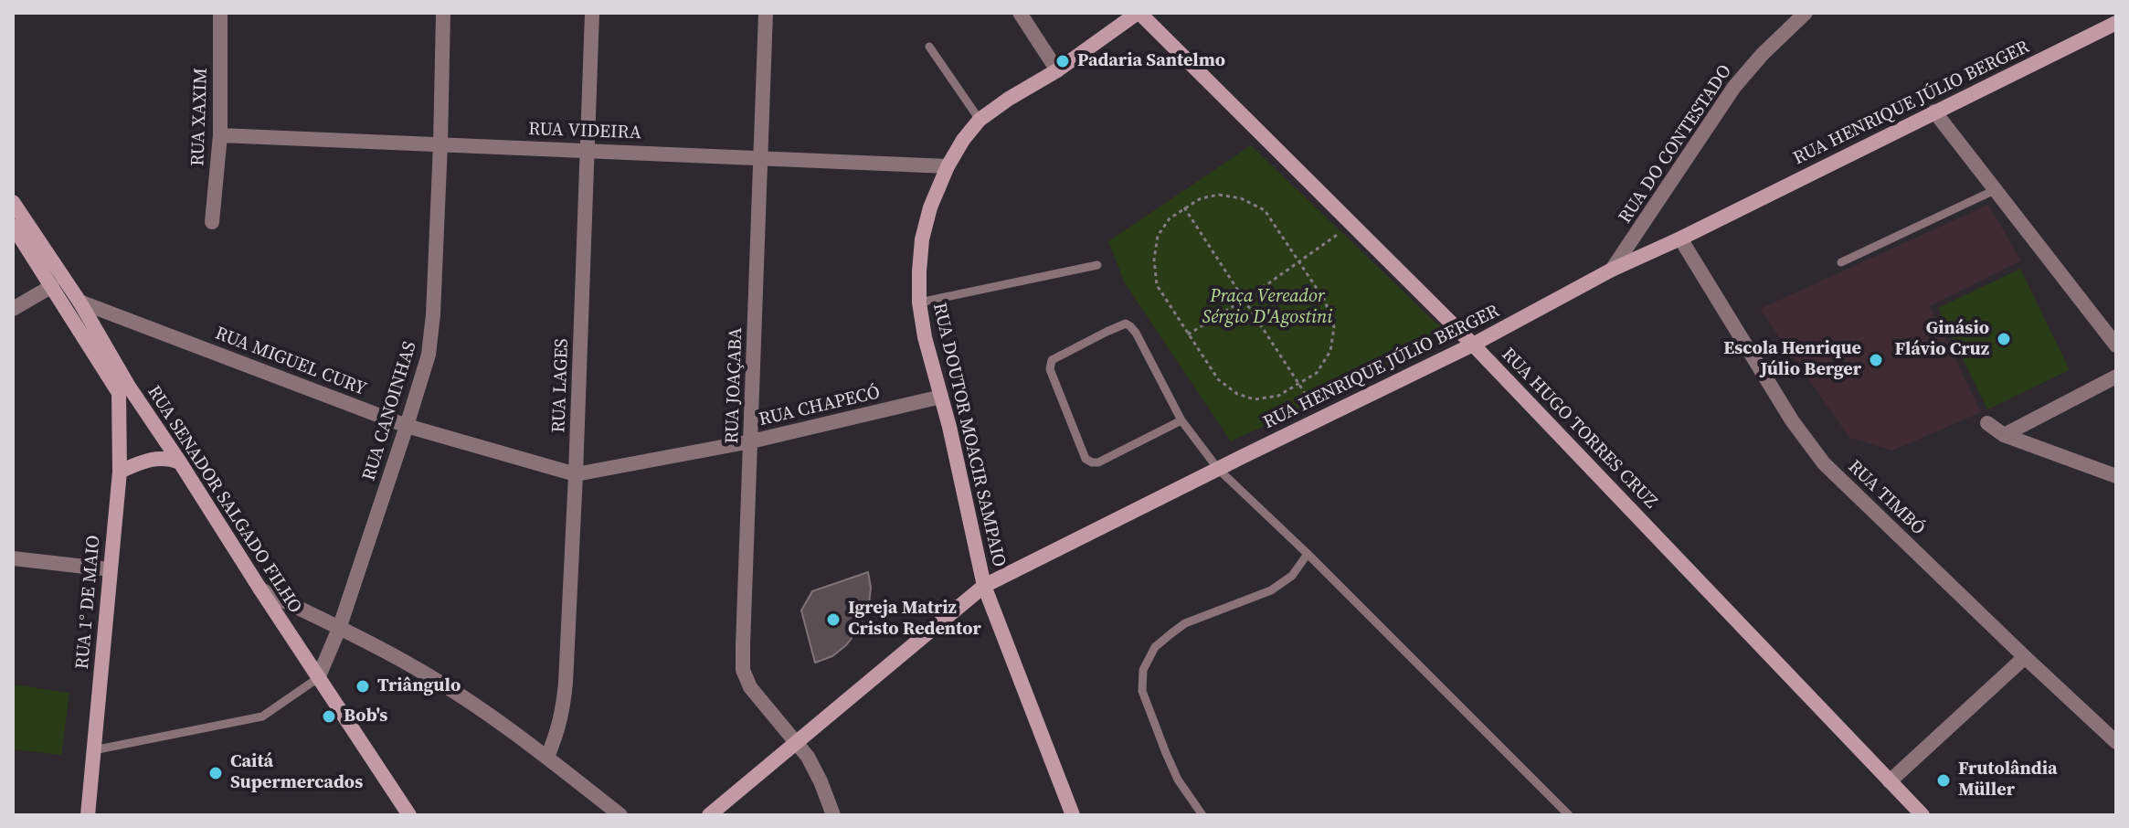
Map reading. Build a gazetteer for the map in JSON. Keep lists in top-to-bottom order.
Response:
{
  "streets": {
    "street": [
      "RUA HENRIQUE JÚLIO BERGER",
      "RUA XAXIM",
      "RUA VIDEIRA",
      "RUA DO CONTESTADO",
      "RUA MIGUEL CURY",
      "RUA LAGES",
      "RUA JOAÇABA",
      "RUA CHAPECÓ",
      "RUA CANOINHAS",
      "RUA HUGO TORRES CRUZ",
      "RUA DOUTOR MOACIR SAMPAIO",
      "RUA TIMBÓ",
      "RUA SENADOR SALGADO FILHO",
      "RUA 1° DE MAIO"
    ]
  },
  "crossings": [
    ["RUA HENRIQUE JÚLIO BERGER", "RUA DO CONTESTADO"],
    ["RUA HENRIQUE JÚLIO BERGER", "RUA JOAÇABA"],
    ["RUA HENRIQUE JÚLIO BERGER", "RUA HUGO TORRES CRUZ"],
    ["RUA HENRIQUE JÚLIO BERGER", "RUA DOUTOR MOACIR SAMPAIO"],
    ["RUA HENRIQUE JÚLIO BERGER", "RUA TIMBÓ"],
    ["RUA XAXIM", "RUA VIDEIRA"],
    ["RUA VIDEIRA", "RUA LAGES"],
    ["RUA VIDEIRA", "RUA JOAÇABA"],
    ["RUA VIDEIRA", "RUA CANOINHAS"],
    ["RUA VIDEIRA", "RUA DOUTOR MOACIR SAMPAIO"],
    ["RUA MIGUEL CURY", "RUA LAGES"],
    ["RUA MIGUEL CURY", "RUA CHAPECÓ"],
    ["RUA MIGUEL CURY", "RUA CANOINHAS"],
    ["RUA MIGUEL CURY", "RUA SENADOR SALGADO FILHO"],
    ["RUA LAGES", "RUA CHAPECÓ"],
    ["RUA JOAÇABA", "RUA CHAPECÓ"],
    ["RUA CHAPECÓ", "RUA DOUTOR MOACIR SAMPAIO"],
    ["RUA CANOINHAS", "RUA SENADOR SALGADO FILHO"],
    ["RUA HUGO TORRES CRUZ", "RUA DOUTOR MOACIR SAMPAIO"],
    ["RUA SENADOR SALGADO FILHO", "RUA 1° DE MAIO"]
  ],
  "parks": ["Praça Vereador Sérgio D'Agostini"],
  "places": [
    "Padaria Santelmo",
    "Ginásio Flávio Cruz",
    "Escola Henrique Júlio Berger",
    "Igreja Matriz Cristo Redentor",
    "Triângulo",
    "Bob's",
    "Caitá Supermercados",
    "Frutolândia Müller"
  ]
}
